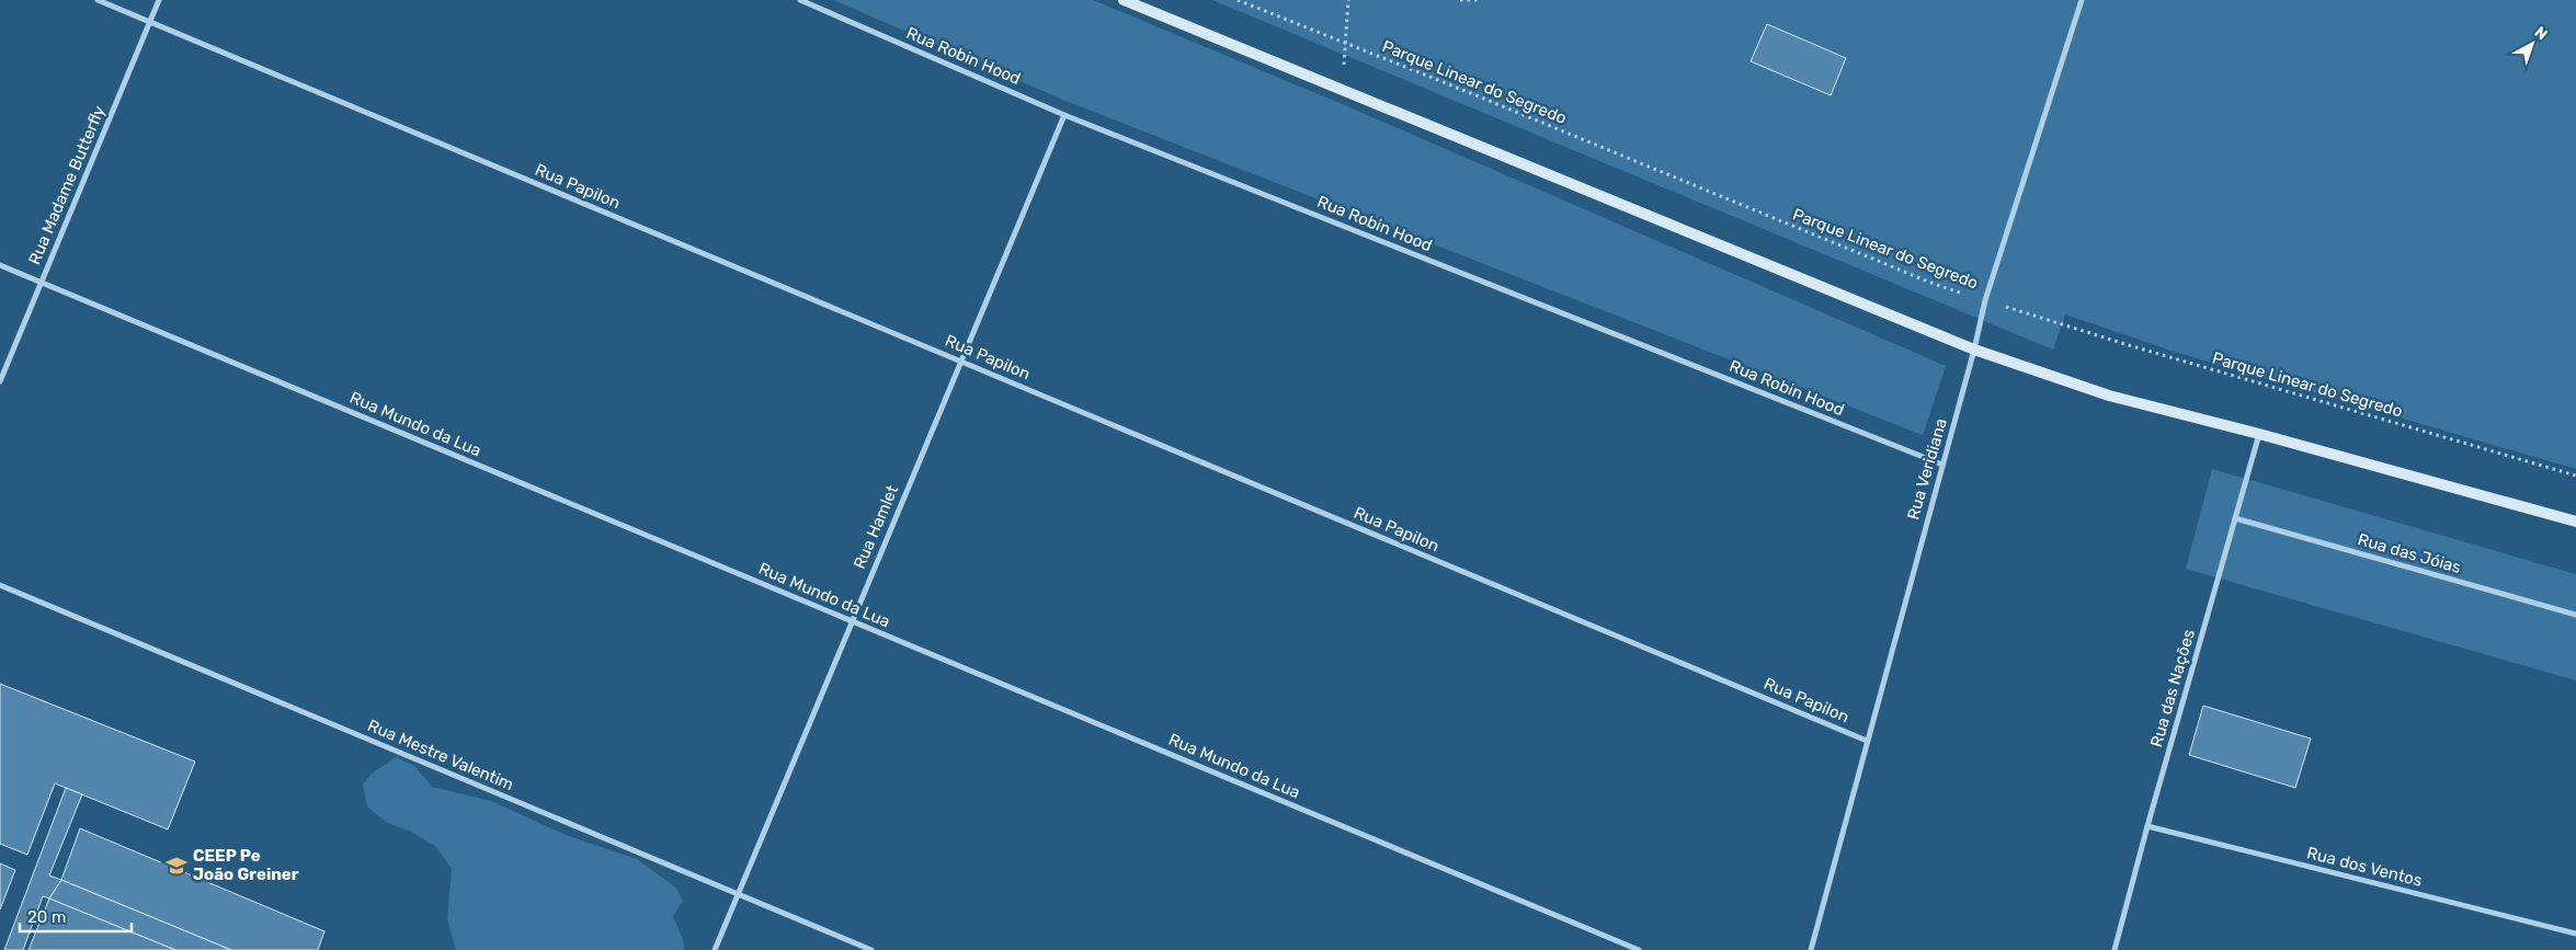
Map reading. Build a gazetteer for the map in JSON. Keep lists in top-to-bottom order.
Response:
{
  "streets": {
    "street": [
      "Rua Robin Hood",
      "Rua Madame Butterfly",
      "Rua Papilon",
      "Rua Mundo da Lua",
      "Rua Veridiana",
      "Rua Hamlet",
      "Rua das Jóias",
      "Rua das Nações",
      "Rua Mestre Valentim",
      "Rua dos Ventos"
    ],
    "path": ["Parque Linear do Segredo"]
  },
  "crossings": [
    ["Rua Robin Hood", "Rua Veridiana"],
    ["Rua Robin Hood", "Rua Hamlet"],
    ["Parque Linear do Segredo", "Rua Veridiana"],
    ["Rua Madame Butterfly", "Rua Papilon"],
    ["Rua Madame Butterfly", "Rua Mundo da Lua"],
    ["Rua Papilon", "Rua Veridiana"],
    ["Rua Papilon", "Rua Hamlet"],
    ["Rua Mundo da Lua", "Rua Hamlet"],
    ["Rua Hamlet", "Rua Mestre Valentim"],
    ["Rua das Jóias", "Rua das Nações"],
    ["Rua das Nações", "Rua dos Ventos"]
  ],
  "places": {
    "school or university": ["CEEP Pe João Greiner"]
  },
  "scale_bar": "20 m",
  "north": "top right"
}
